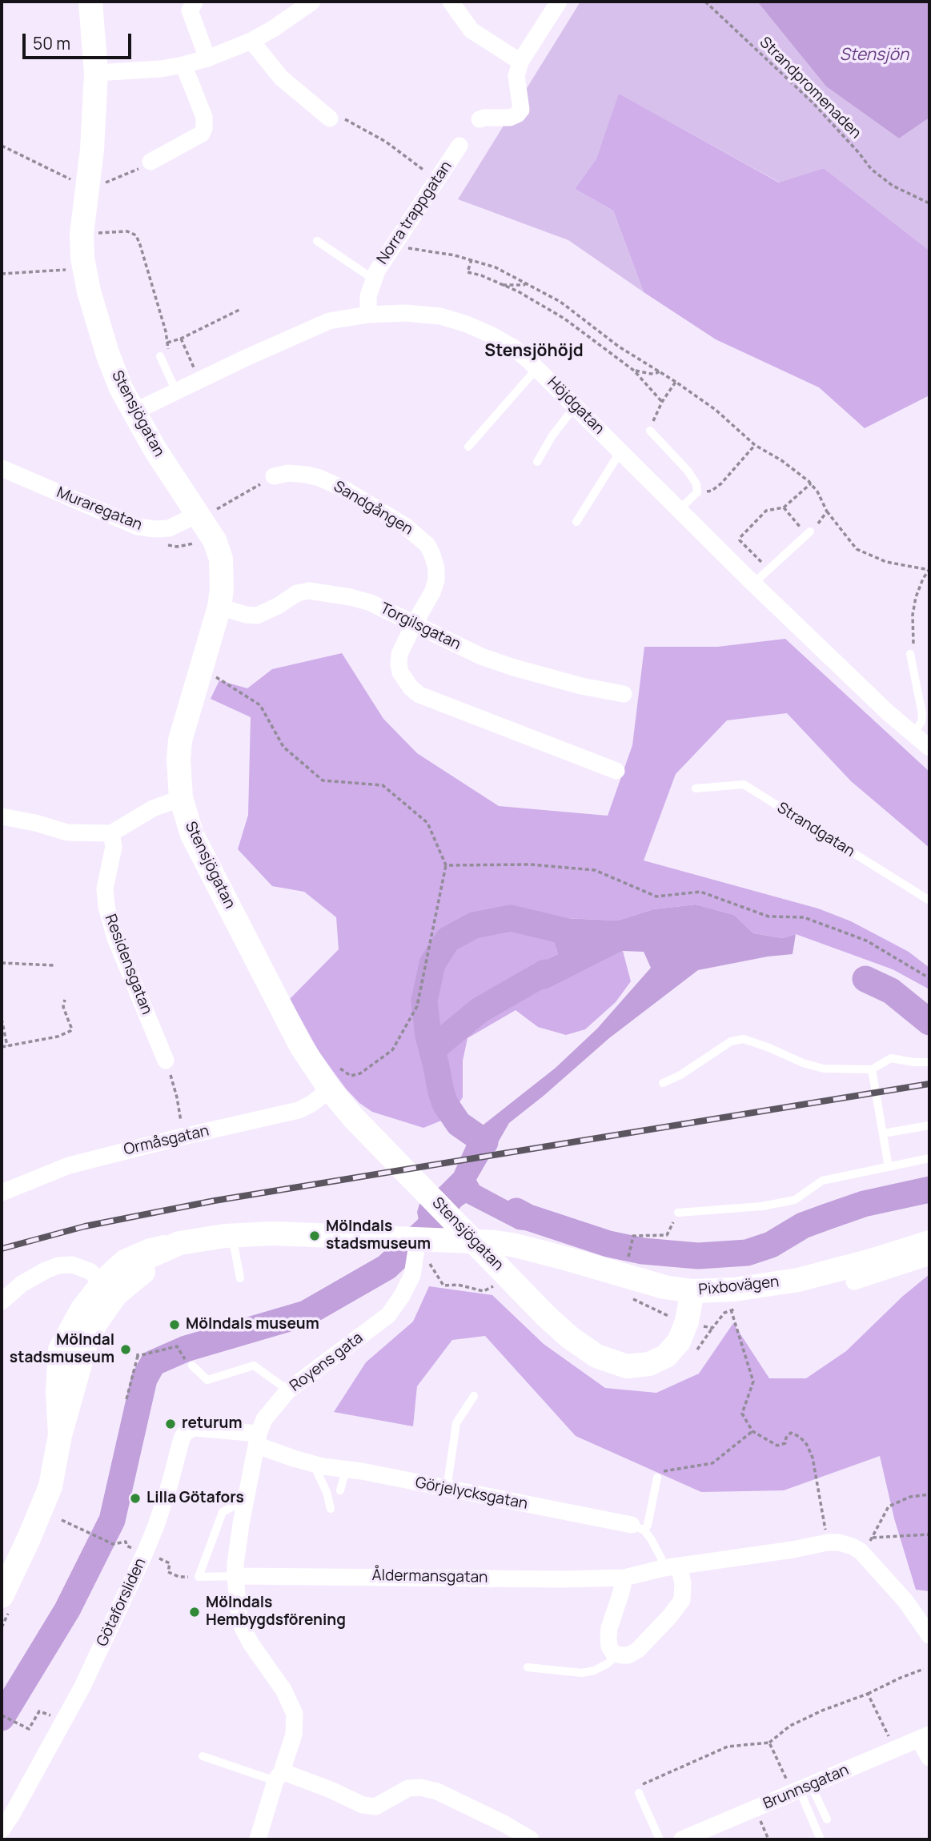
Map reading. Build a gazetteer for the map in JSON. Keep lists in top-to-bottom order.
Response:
{
  "streets": {
    "street": [
      "Norra trappgatan",
      "Höjdgatan",
      "Stensjögatan",
      "Sandgången",
      "Muraregatan",
      "Torgilsgatan",
      "Residensgatan",
      "Ormåsgatan",
      "Pixbovägen",
      "Royens gata",
      "Görjelycksgatan",
      "Åldermansgatan",
      "Götaforsliden",
      "Brunnsgatan"
    ],
    "lane": ["Strandgatan"],
    "path": ["Strandpromenaden"]
  },
  "crossings": [
    ["Norra trappgatan", "Höjdgatan"],
    ["Höjdgatan", "Stensjögatan"],
    ["Stensjögatan", "Muraregatan"],
    ["Stensjögatan", "Torgilsgatan"],
    ["Stensjögatan", "Ormåsgatan"],
    ["Stensjögatan", "Pixbovägen"],
    ["Sandgången", "Torgilsgatan"],
    ["Pixbovägen", "Royens gata"],
    ["Royens gata", "Görjelycksgatan"],
    ["Royens gata", "Åldermansgatan"],
    ["Royens gata", "Götaforsliden"],
    ["Görjelycksgatan", "Götaforsliden"]
  ],
  "districts": ["Stensjöhöjd"],
  "water": ["Stensjön"],
  "places": [
    "Mölndals stadsmuseum",
    "Mölndals museum",
    "Mölndal stadsmuseum",
    "returum",
    "Lilla Götafors",
    "Mölndals Hembygdsförening"
  ],
  "scale_bar": "50 m"
}
